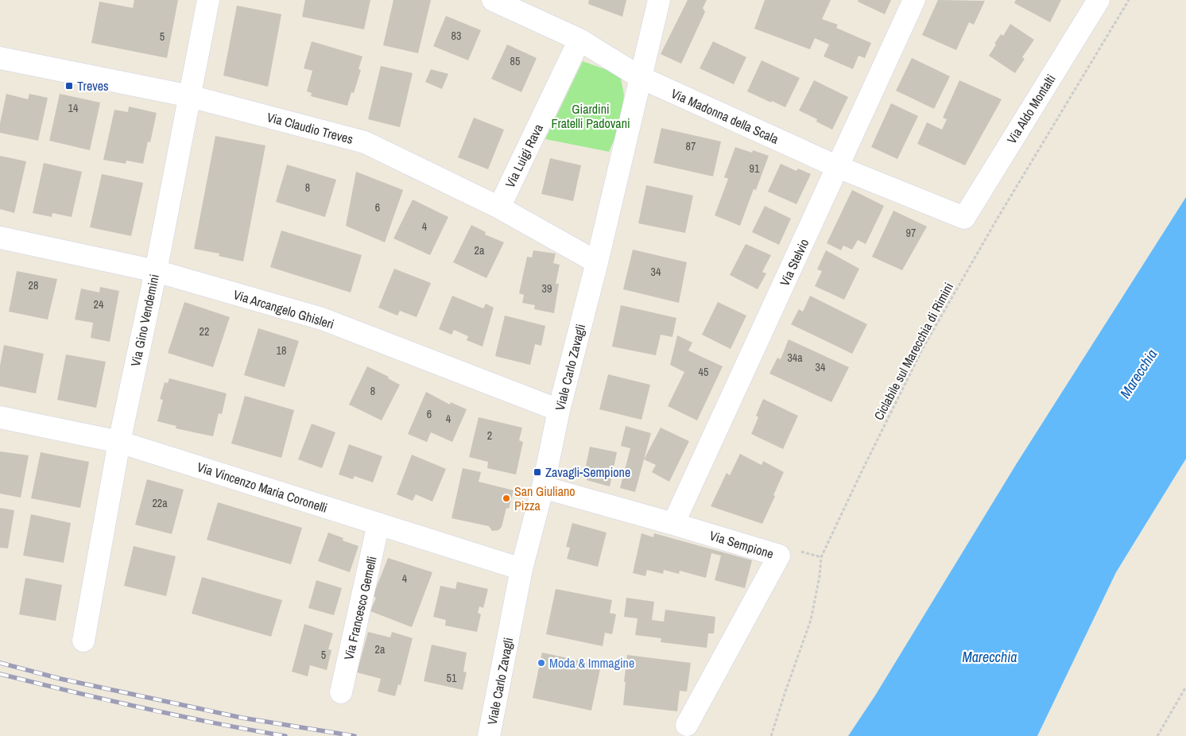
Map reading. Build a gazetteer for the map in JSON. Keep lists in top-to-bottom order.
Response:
{
  "streets": {
    "street": [
      "Via Aldo Montalti",
      "Via Madonna della Scala",
      "Via Claudio Treves",
      "Via Luigi Rava",
      "Via Stelvio",
      "Via Arcangelo Ghisleri",
      "Via Gino Vendemini",
      "Viale Carlo Zavagli",
      "Via Vincenzo Maria Coronelli",
      "Via Sempione",
      "Via Francesco Gemelli"
    ],
    "path": ["Ciclabile sul Marecchia di Rimini"]
  },
  "crossings": [
    ["Via Aldo Montalti", "Via Madonna della Scala"],
    ["Via Madonna della Scala", "Via Luigi Rava"],
    ["Via Madonna della Scala", "Via Stelvio"],
    ["Via Madonna della Scala", "Viale Carlo Zavagli"],
    ["Via Claudio Treves", "Via Luigi Rava"],
    ["Via Claudio Treves", "Via Gino Vendemini"],
    ["Via Claudio Treves", "Viale Carlo Zavagli"],
    ["Via Stelvio", "Via Sempione"],
    ["Via Arcangelo Ghisleri", "Via Gino Vendemini"],
    ["Via Arcangelo Ghisleri", "Viale Carlo Zavagli"],
    ["Via Gino Vendemini", "Via Vincenzo Maria Coronelli"],
    ["Viale Carlo Zavagli", "Via Vincenzo Maria Coronelli"],
    ["Viale Carlo Zavagli", "Via Sempione"],
    ["Via Vincenzo Maria Coronelli", "Via Francesco Gemelli"]
  ],
  "water": ["Marecchia"],
  "parks": ["Giardini Fratelli Padovani"],
  "places": {
    "transit": ["Treves", "Zavagli-Sempione"],
    "other": ["San Giuliano Pizza", "Moda & Immagine"]
  },
  "house_numbers": [
    "83",
    "5",
    "85",
    "14",
    "87",
    "91",
    "8",
    "6",
    "4",
    "97",
    "2a",
    "34",
    "28",
    "39",
    "24",
    "22",
    "18",
    "34a",
    "34",
    "45",
    "8",
    "6",
    "4",
    "2",
    "22a",
    "4",
    "2a",
    "5",
    "51"
  ]
}
